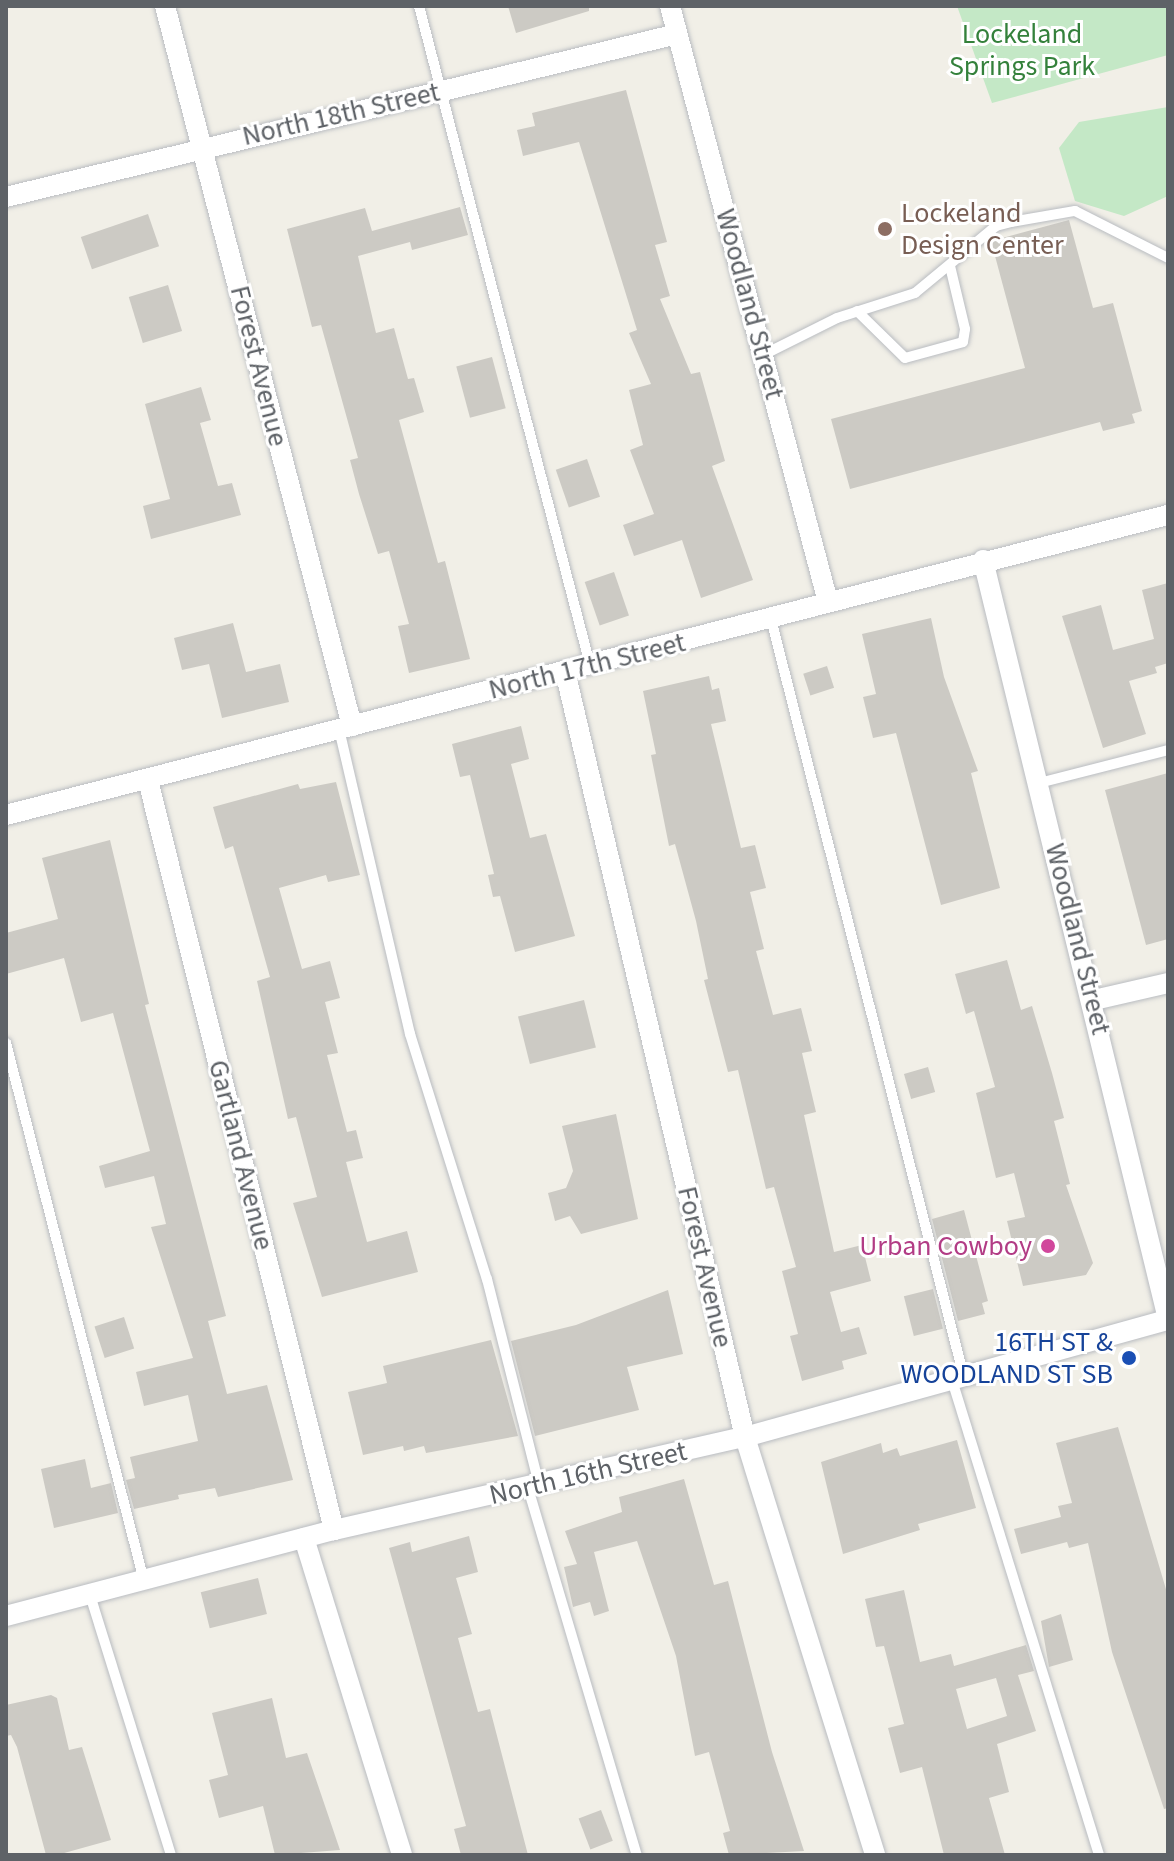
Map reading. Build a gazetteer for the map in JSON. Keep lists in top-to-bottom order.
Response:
{
  "streets": {
    "street": [
      "North 18th Street",
      "Woodland Street",
      "Forest Avenue",
      "North 17th Street",
      "Gartland Avenue",
      "North 16th Street"
    ]
  },
  "crossings": [
    ["North 18th Street", "Woodland Street"],
    ["North 18th Street", "Forest Avenue"],
    ["Woodland Street", "North 17th Street"],
    ["Woodland Street", "North 16th Street"],
    ["Forest Avenue", "North 17th Street"],
    ["Forest Avenue", "North 16th Street"],
    ["North 17th Street", "Gartland Avenue"],
    ["Gartland Avenue", "North 16th Street"]
  ],
  "parks": ["Lockeland Springs Park"],
  "places": ["Lockeland Design Center", "Urban Cowboy", "16TH ST & WOODLAND ST SB"]
}
